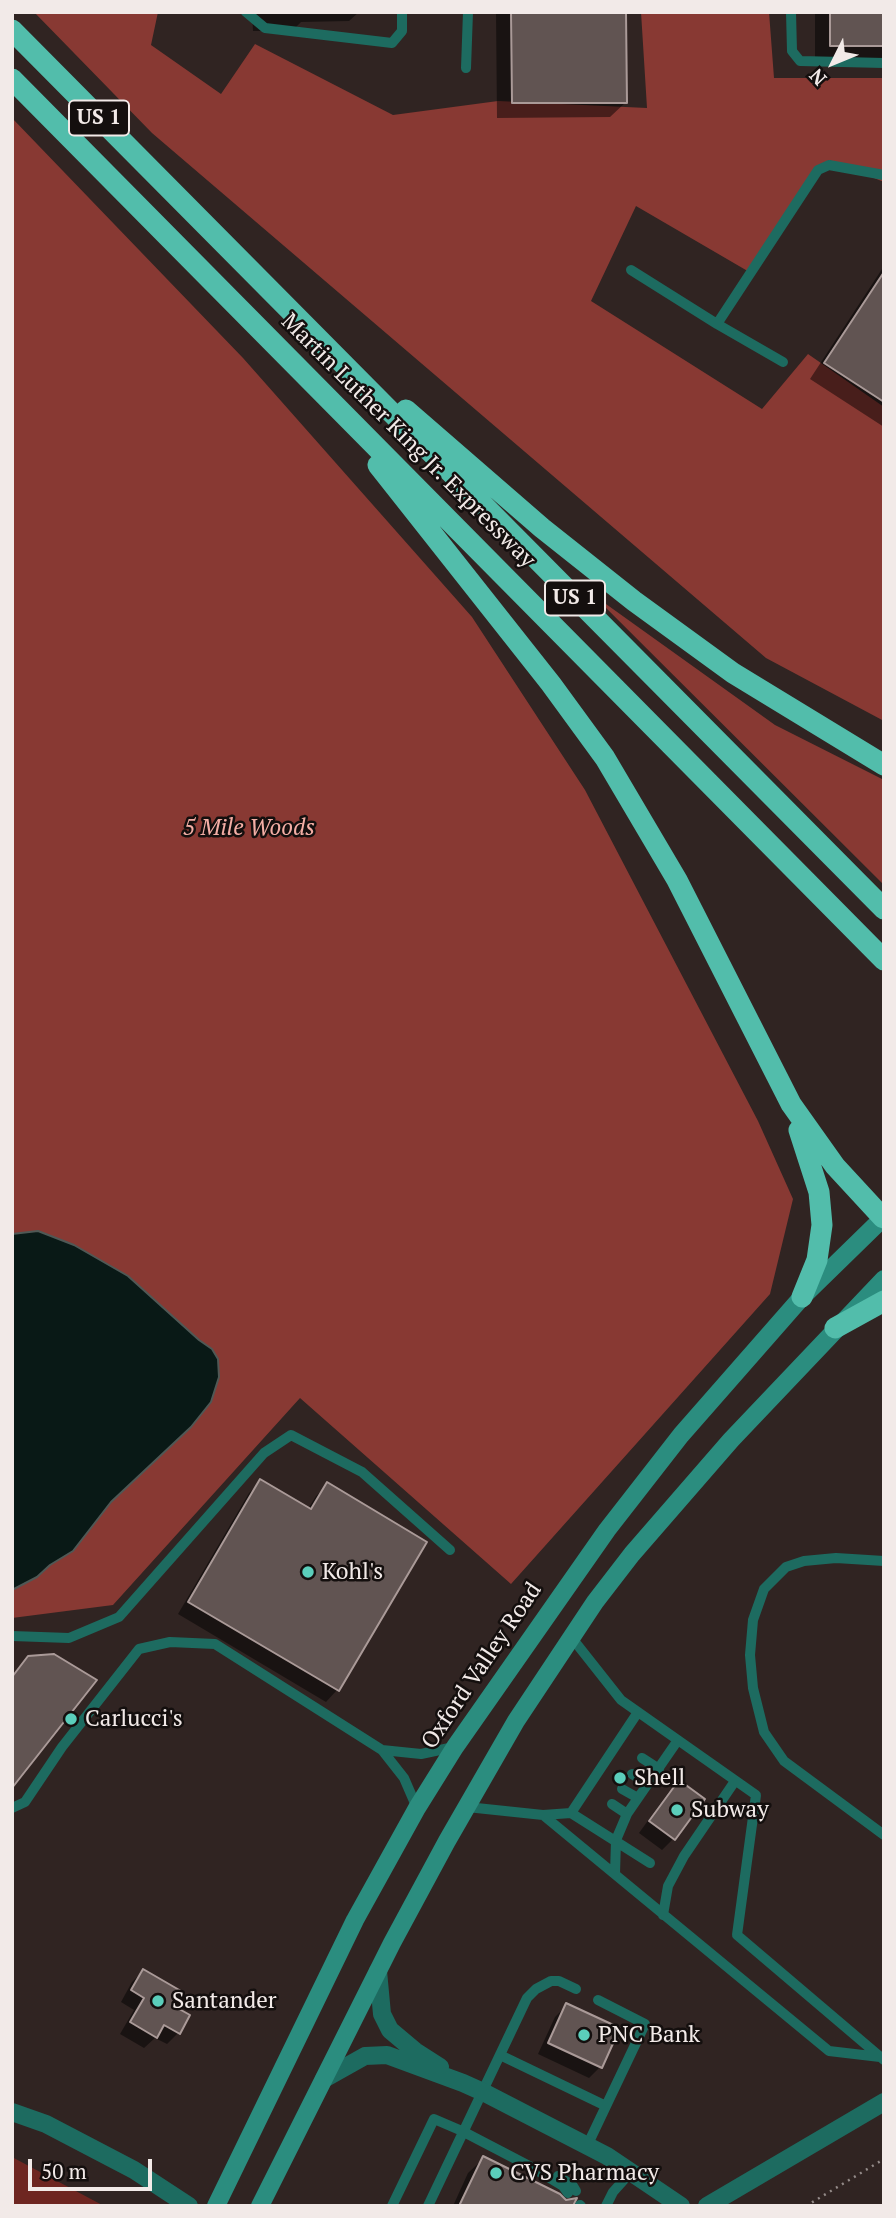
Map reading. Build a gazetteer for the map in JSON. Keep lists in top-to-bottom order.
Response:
{
  "streets": {
    "highway": ["US 1", "Martin Luther King Jr. Expressway"],
    "main road": ["Oxford Valley Road"]
  },
  "parks": ["5 Mile Woods"],
  "places": [
    "Kohl's",
    "Carlucci's",
    "Shell",
    "Subway",
    "Santander",
    "PNC Bank",
    "CVS Pharmacy"
  ],
  "scale_bar": "50 m",
  "north": "bottom left"
}
